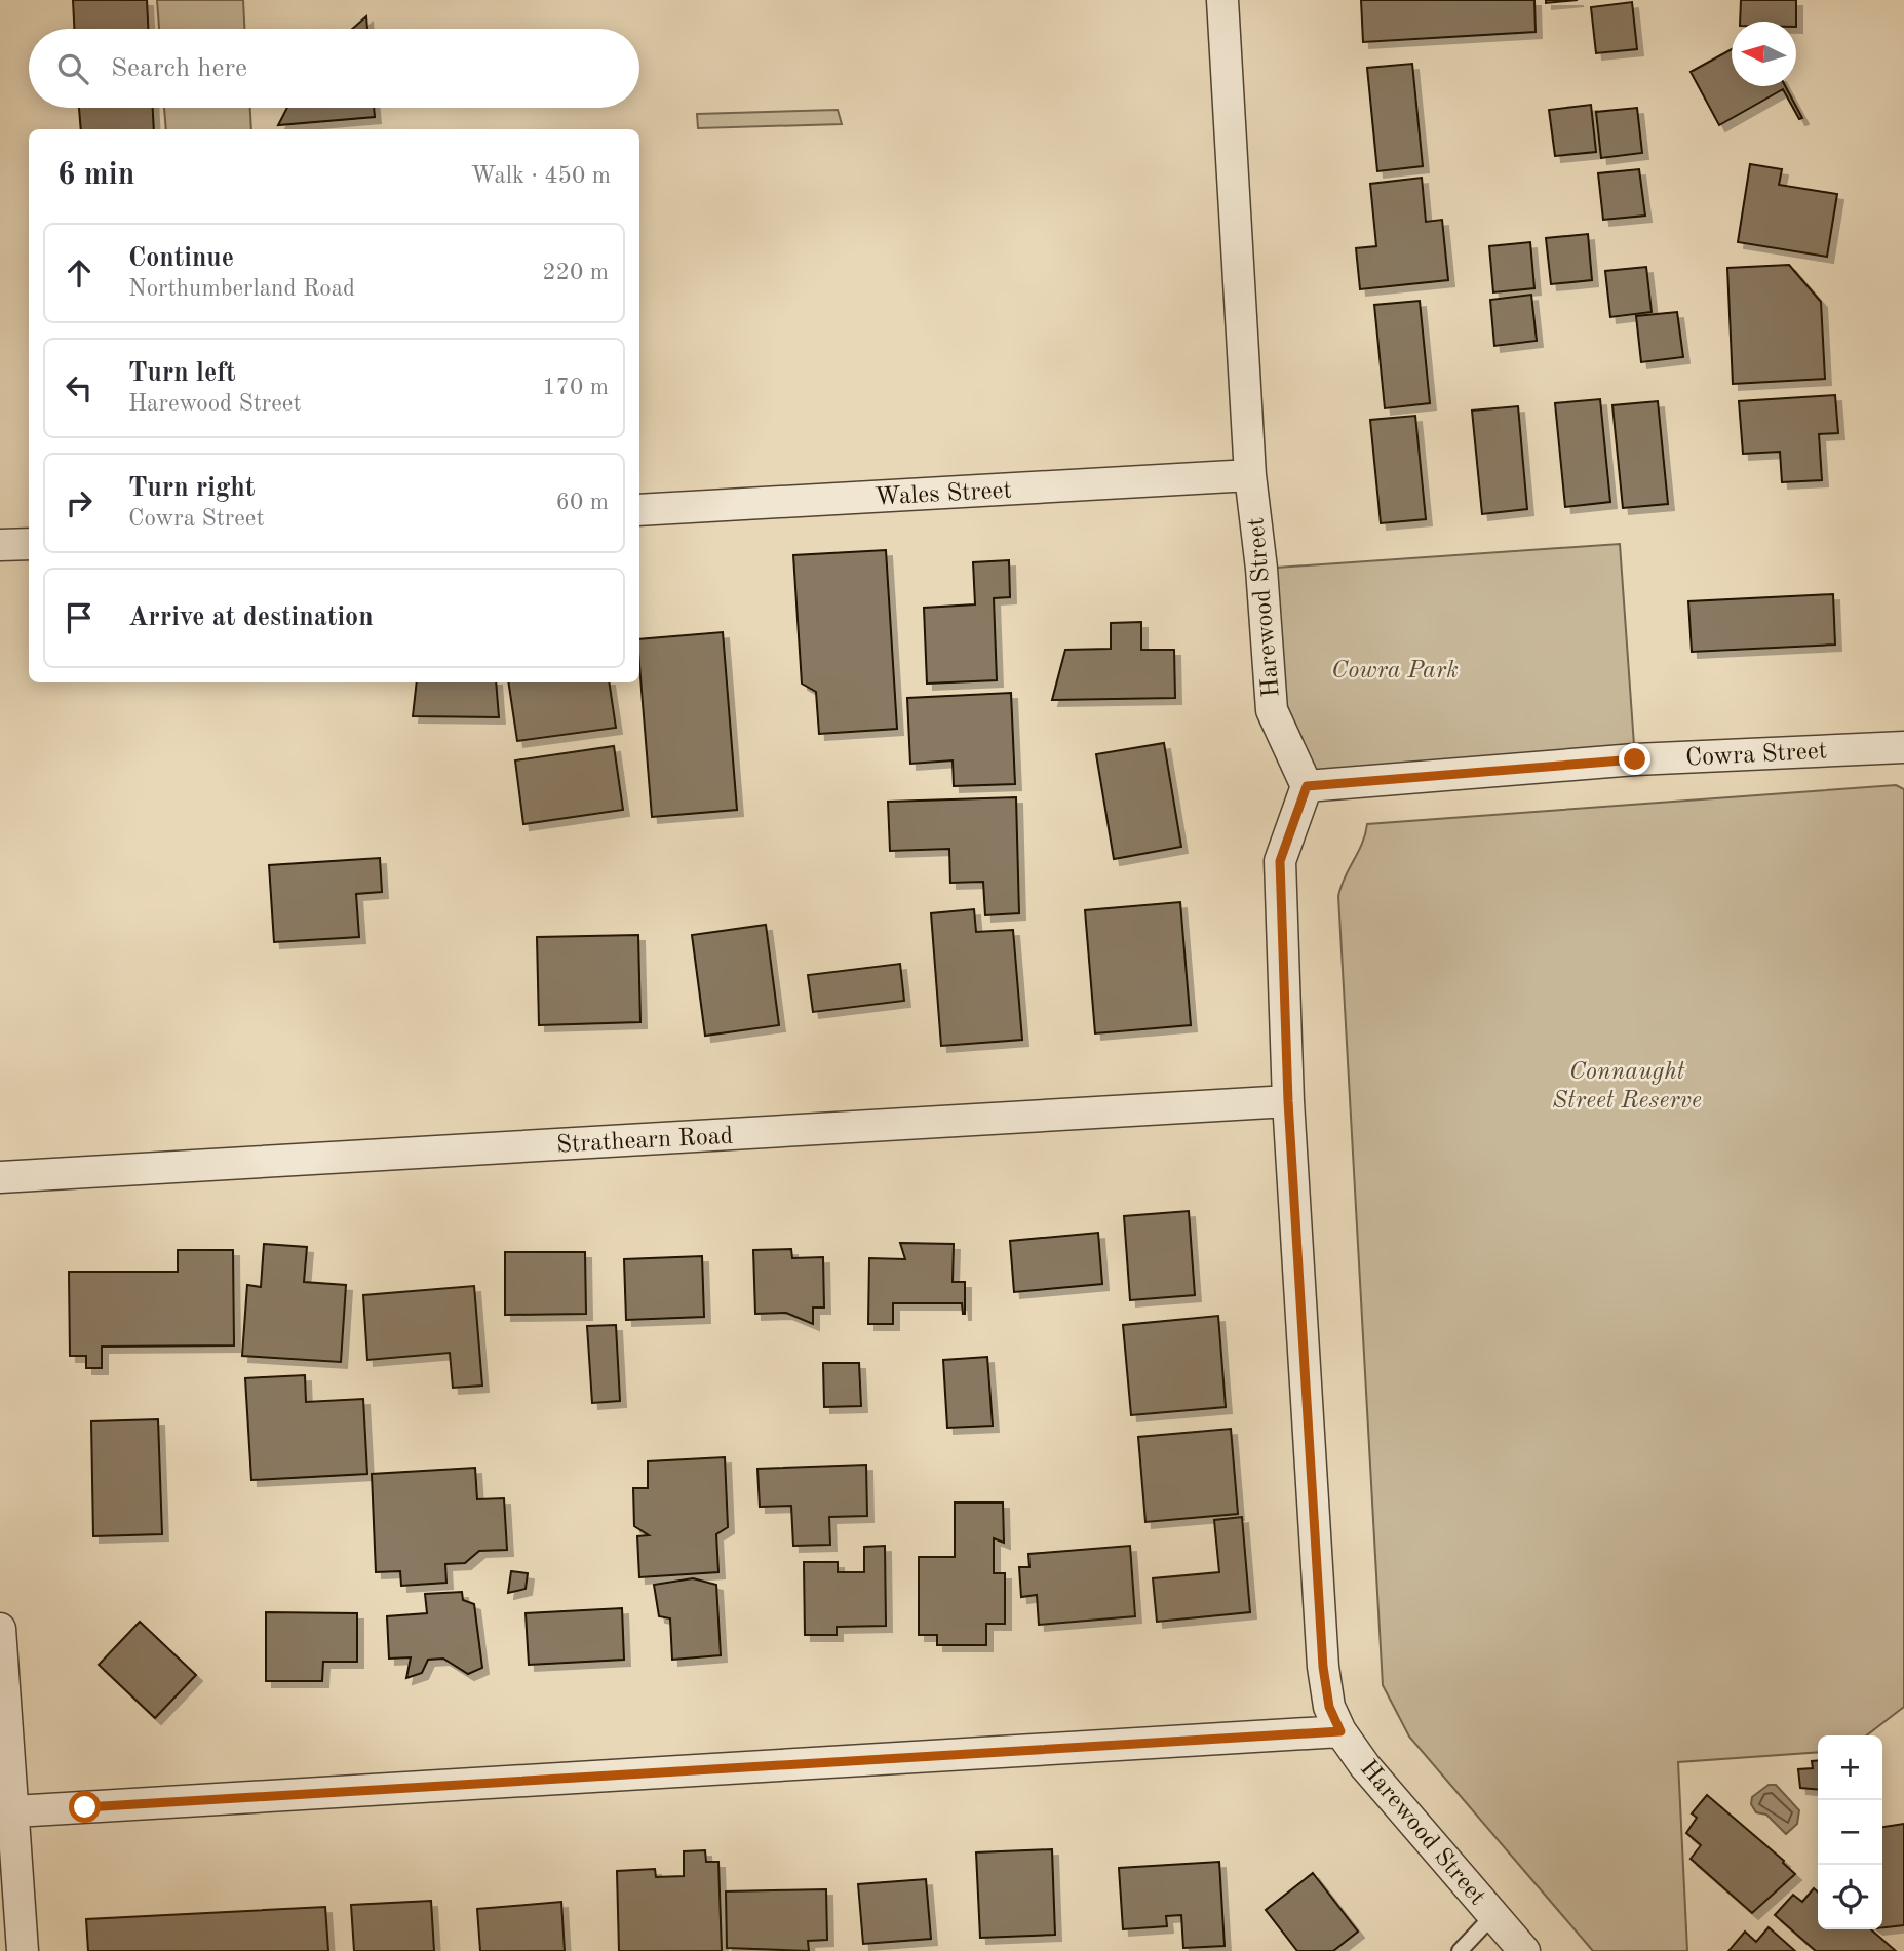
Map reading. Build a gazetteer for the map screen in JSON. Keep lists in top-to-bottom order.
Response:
{
  "streets": {
    "street": [
      "Wales Street",
      "Harewood Street",
      "Cowra Street",
      "Strathearn Road"
    ]
  },
  "crossings": [
    ["Wales Street", "Harewood Street"],
    ["Harewood Street", "Cowra Street"],
    ["Harewood Street", "Strathearn Road"]
  ],
  "parks": ["Cowra Park", "Connaught Street Reserve"],
  "north": "left",
  "page": {
    "search": "Search here",
    "heading": ["6 min", "Walk · 450 m"],
    "list": [
      ["Continue", "Northumberland Road", "220 m"],
      ["Turn left", "Harewood Street", "170 m"],
      ["Turn right", "Cowra Street", "60 m"],
      "Arrive at destination"
    ],
    "map_buttons": ["+", "−"]
  }
}
